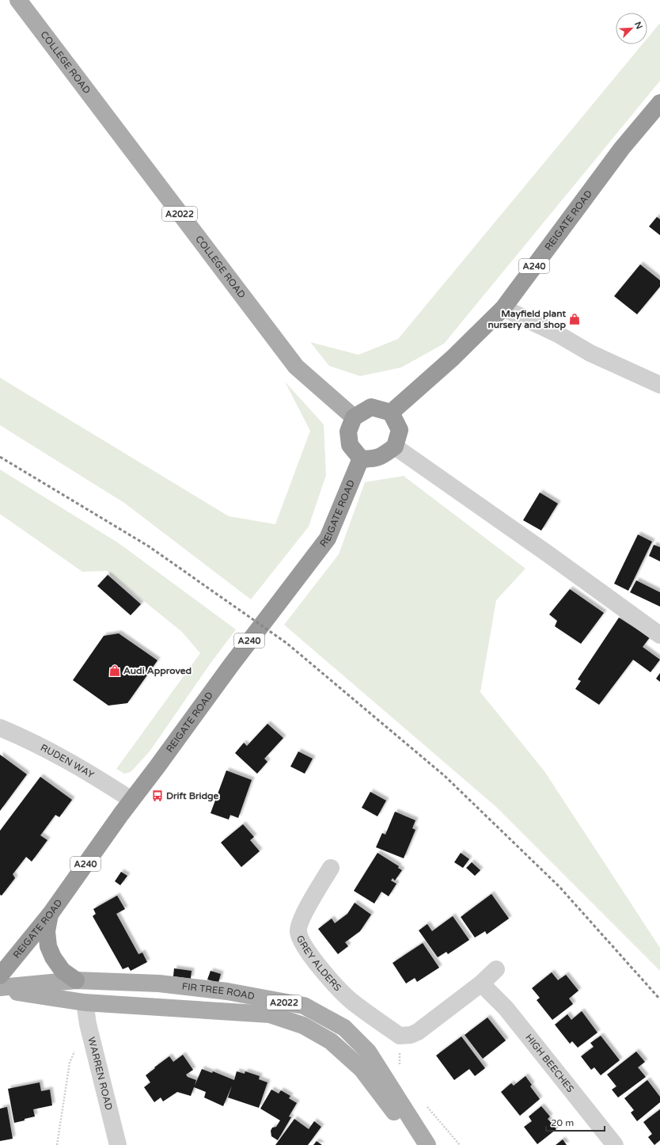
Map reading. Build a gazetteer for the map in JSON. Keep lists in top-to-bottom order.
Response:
{
  "streets": {
    "highway": ["REIGATE ROAD", "A240"],
    "main road": ["COLLEGE ROAD", "A2022", "FIR TREE ROAD"],
    "street": [
      "RUDEN WAY",
      "GREY ALDERS",
      "HIGH BEECHES",
      "WARREN ROAD"
    ]
  },
  "crossings": [
    ["COLLEGE ROAD", "REIGATE ROAD"],
    ["REIGATE ROAD", "RUDEN WAY"],
    ["FIR TREE ROAD", "WARREN ROAD"]
  ],
  "places": {
    "shop": ["Mayfield plant nursery and shop", "Audi Approved"],
    "bus stop": ["Drift Bridge"]
  },
  "scale_bar": "20 m",
  "north": "top right"
}
